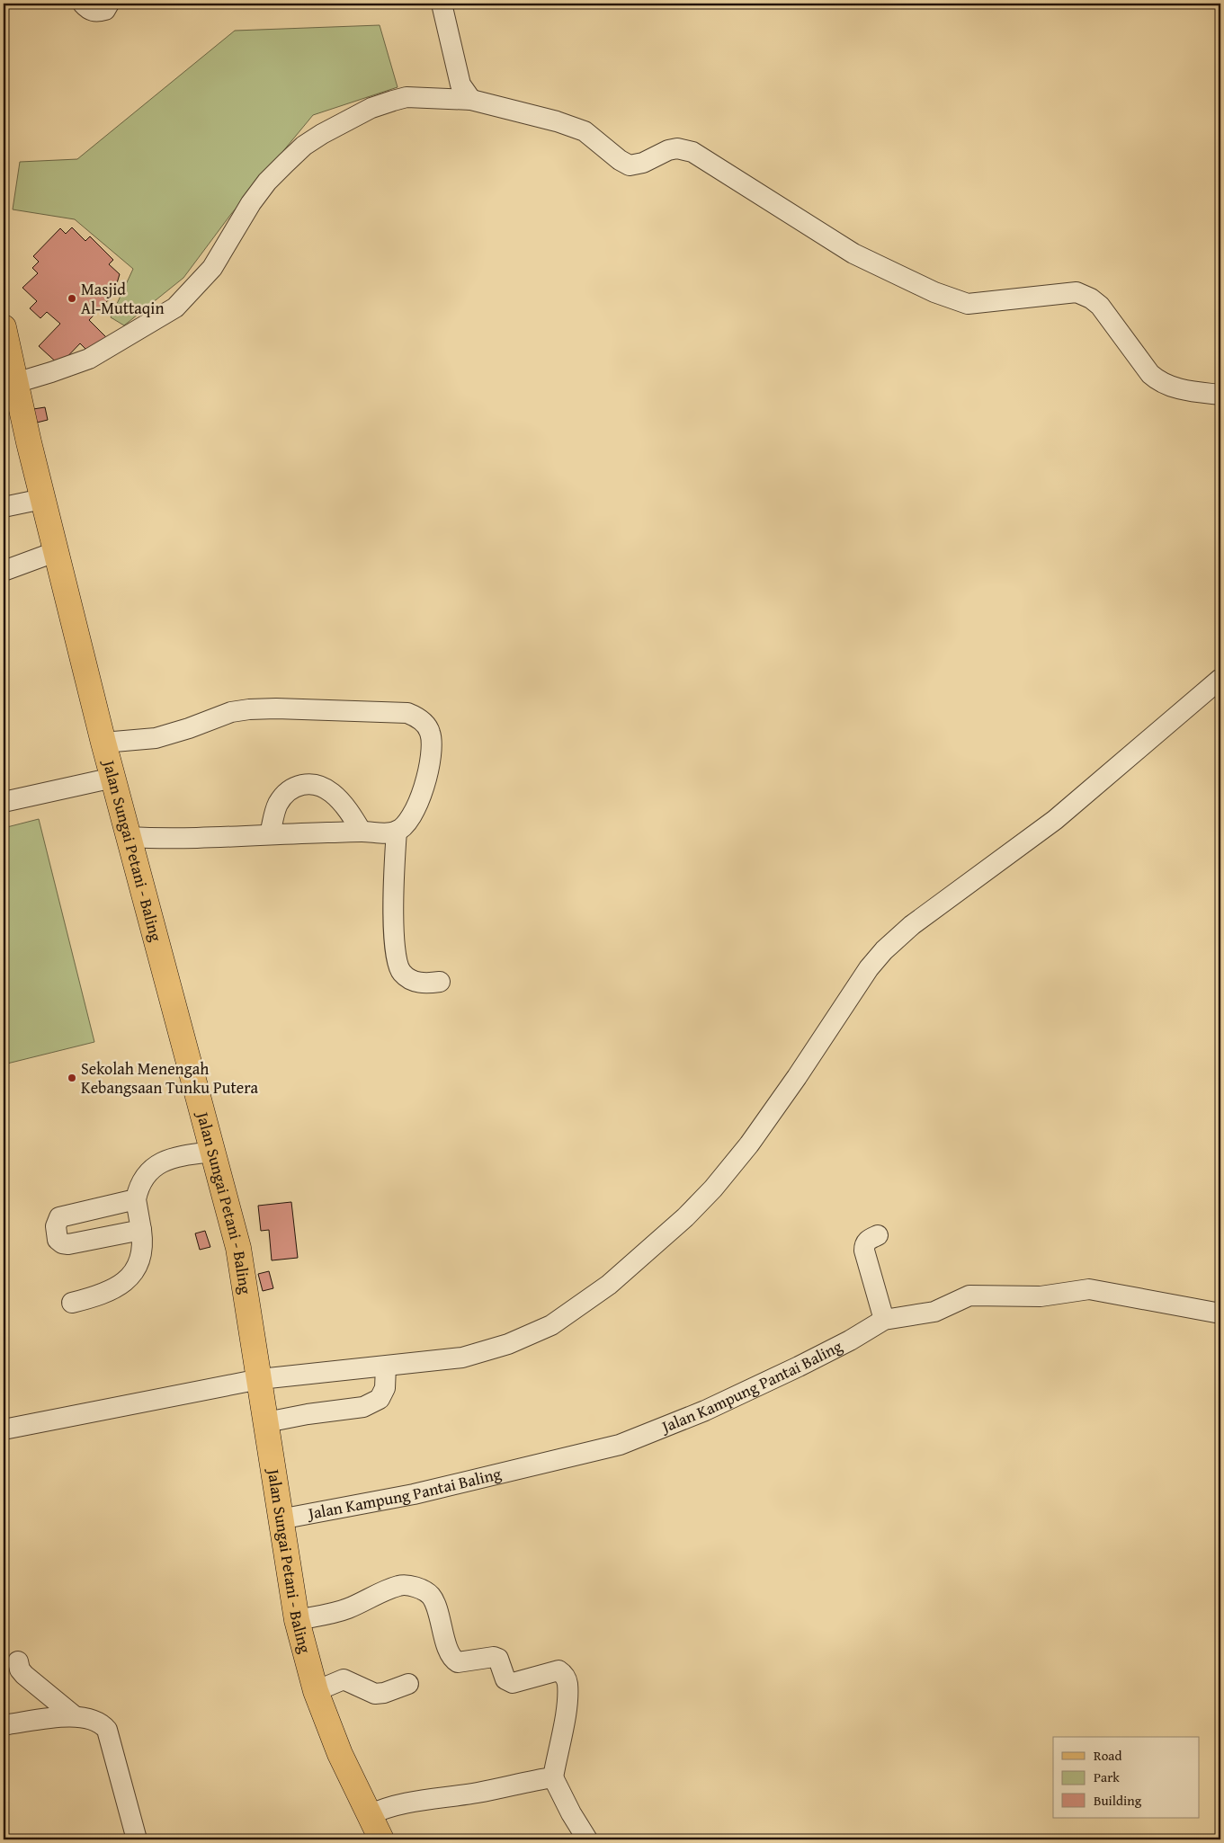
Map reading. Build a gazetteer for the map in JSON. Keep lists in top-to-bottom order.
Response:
{
  "streets": {
    "main road": ["Jalan Sungai Petani - Baling"],
    "street": ["Jalan Kampung Pantai Baling"]
  },
  "crossings": [
    ["Jalan Sungai Petani - Baling", "Jalan Kampung Pantai Baling"]
  ],
  "places": ["Masjid Al-Muttaqin", "Sekolah Menengah Kebangsaan Tunku Putera"],
  "legend": ["Road", "Park", "Building"]
}
